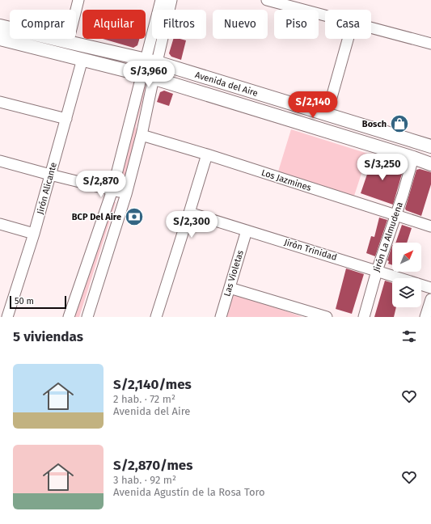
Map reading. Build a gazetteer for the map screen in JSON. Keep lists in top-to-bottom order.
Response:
{
  "streets": {
    "main road": ["Avenida del Aire"],
    "street": [
      "Los Jazmines",
      "Jirón Alicante",
      "Jirón La Almudena",
      "Jirón Trinidad",
      "Las Violetas"
    ]
  },
  "crossings": [
    ["Avenida del Aire", "Jirón Alicante"],
    ["Avenida del Aire", "Jirón La Almudena"],
    ["Los Jazmines", "Jirón La Almudena"],
    ["Jirón La Almudena", "Jirón Trinidad"],
    ["Jirón Trinidad", "Las Violetas"]
  ],
  "places": {
    "shop": ["Bosch"],
    "bank": ["BCP Del Aire"]
  },
  "scale_bar": "50 m",
  "north": "top right",
  "page": {
    "chip": [
      "Comprar",
      "Alquilar",
      "Filtros",
      "Nuevo",
      "Piso",
      "Casa"
    ],
    "price": [
      "S/3,960",
      "S/2,140",
      "S/3,250",
      "S/2,870",
      "S/2,300"
    ],
    "scale": "50 m",
    "heading": "5 viviendas",
    "list": [
      {
        "name": "S/2,140/mes",
        "note": "2 hab. · 72 m² · Avenida del Aire"
      },
      {
        "name": "S/2,870/mes",
        "note": "3 hab. · 92 m² · Avenida Agustín de la Rosa Toro"
      }
    ]
  }
}
